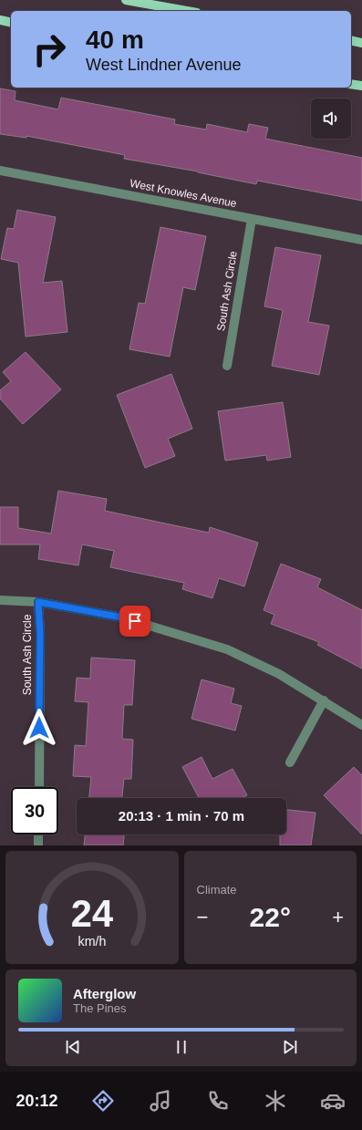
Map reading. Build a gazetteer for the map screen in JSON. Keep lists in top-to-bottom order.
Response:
{
  "streets": {
    "street": ["West Knowles Avenue", "South Ash Circle"]
  },
  "crossings": [
    ["West Knowles Avenue", "South Ash Circle"]
  ],
  "page": {
    "turn": ["40 m", "West Lindner Avenue"],
    "limit": "30",
    "trip": "20:13 · 1 min · 70 m",
    "tile": "Climate",
    "heat": ["−", "22°", "+"],
    "song": ["Afterglow", "The Pines"],
    "tabs": "20:12",
    "gauge": ["24", "km/h"]
  }
}
